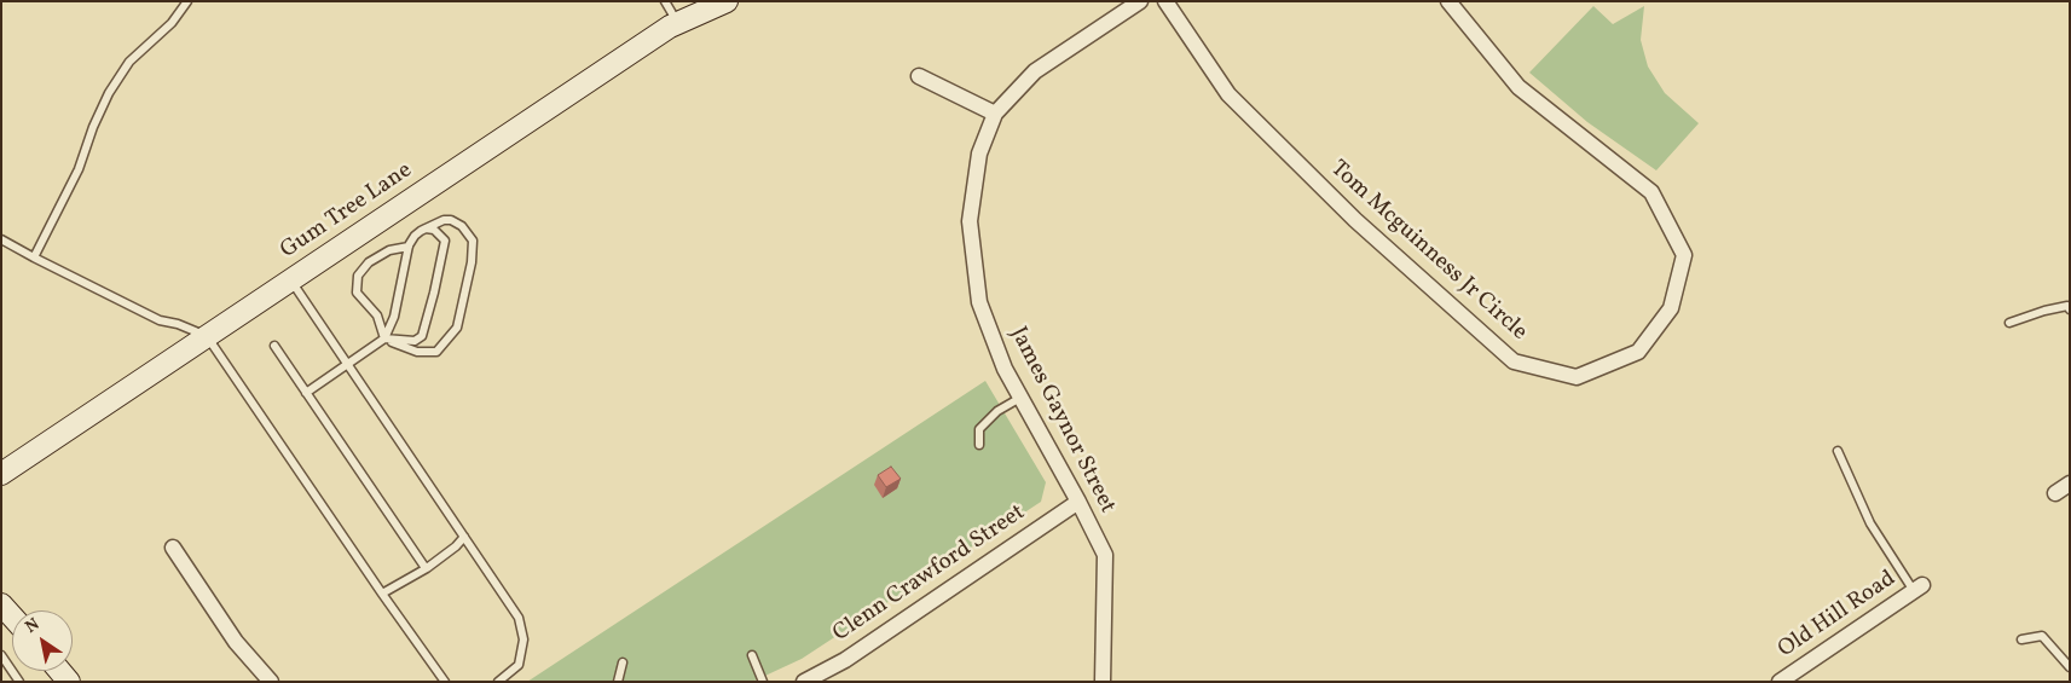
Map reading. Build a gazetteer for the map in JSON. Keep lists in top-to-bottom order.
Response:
{
  "streets": {
    "street": [
      "Gum Tree Lane",
      "Tom Mcguinness Jr Circle",
      "James Gaynor Street",
      "Clenn Crawford Street",
      "Old Hill Road"
    ]
  },
  "crossings": [
    ["James Gaynor Street", "Clenn Crawford Street"]
  ],
  "north": "top left"
}
